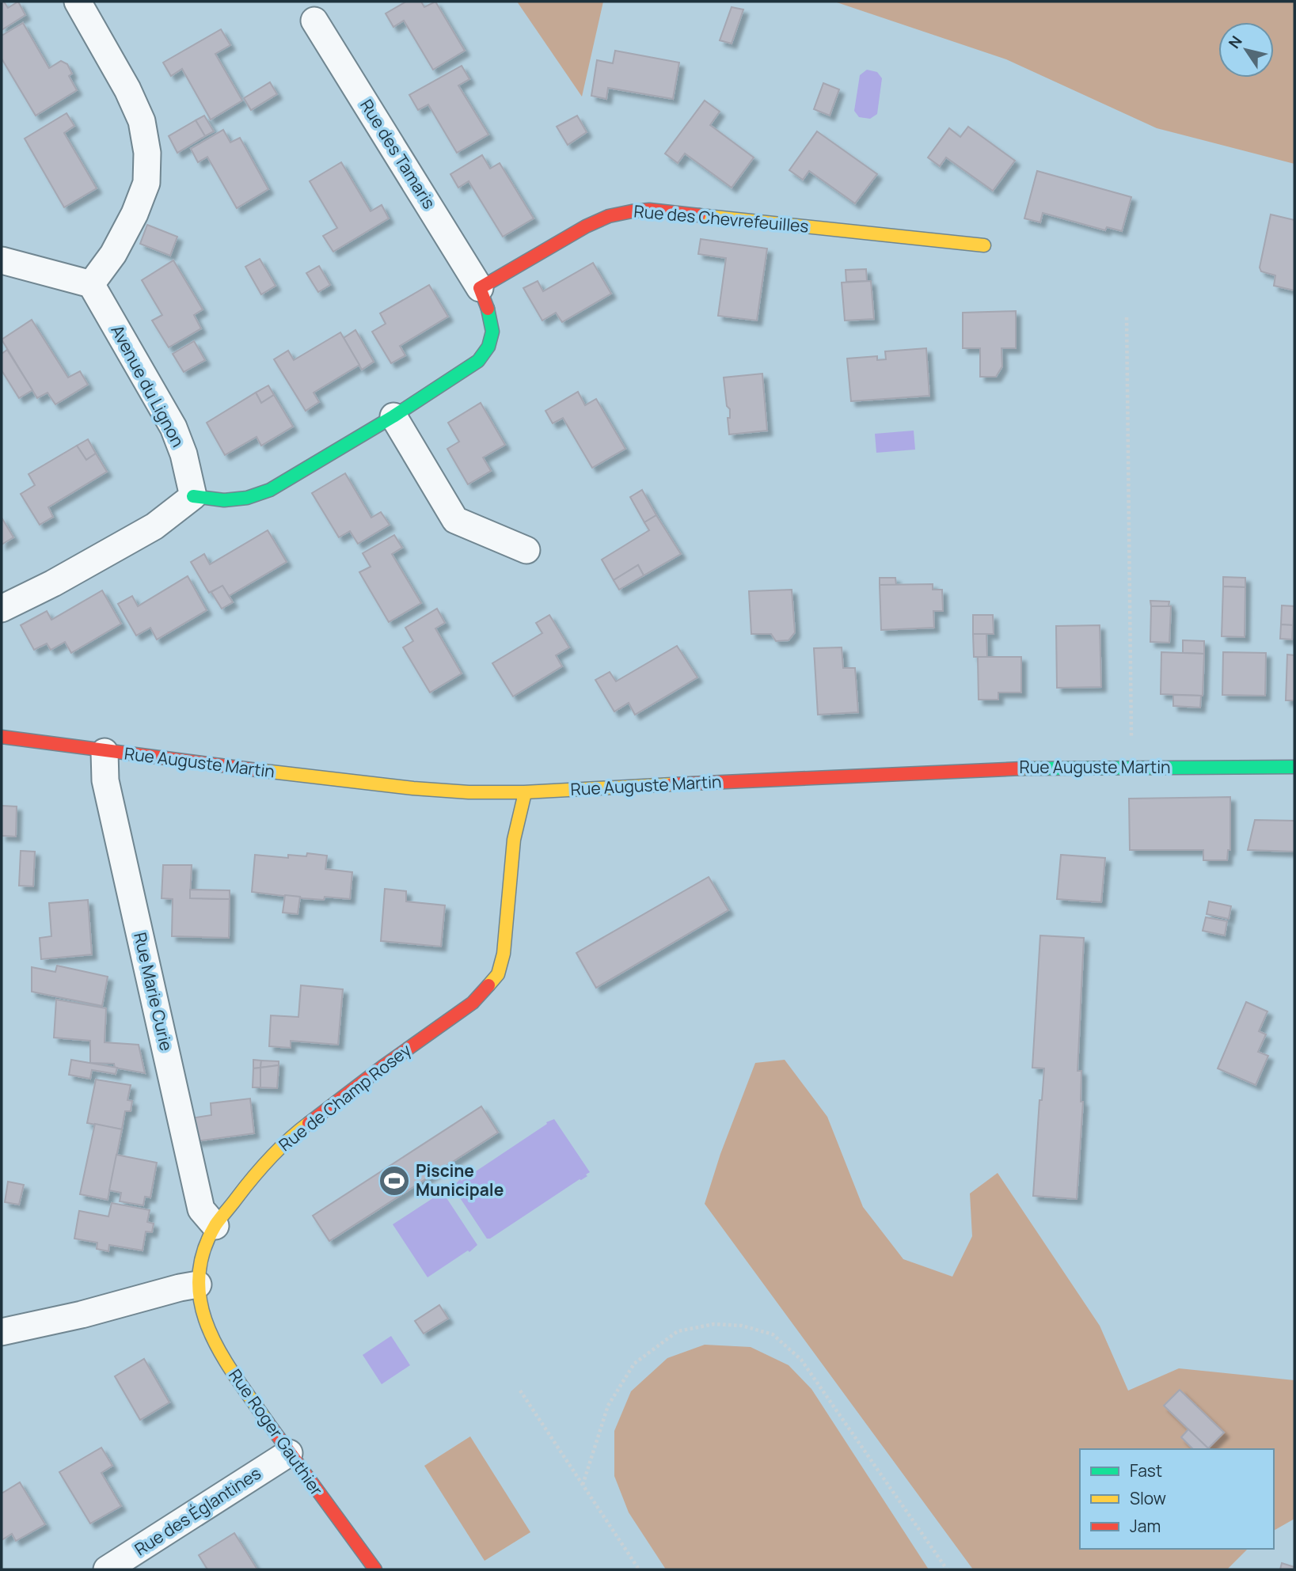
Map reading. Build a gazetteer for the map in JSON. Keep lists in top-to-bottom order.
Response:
{
  "streets": {
    "street": [
      "Rue des Tamaris",
      "Rue des Chevrefeuilles",
      "Avenue du Lignon",
      "Rue Auguste Martin",
      "Rue Marie Curie",
      "Rue de Champ Rosey",
      "Rue Roger Gauthier",
      "Rue des Églantines"
    ]
  },
  "crossings": [
    ["Rue des Tamaris", "Rue des Chevrefeuilles"],
    ["Rue Auguste Martin", "Rue Marie Curie"],
    ["Rue Auguste Martin", "Rue de Champ Rosey"],
    ["Rue Marie Curie", "Rue de Champ Rosey"],
    ["Rue de Champ Rosey", "Rue Roger Gauthier"],
    ["Rue Roger Gauthier", "Rue des Églantines"]
  ],
  "places": {
    "sports": ["Piscine Municipale"]
  },
  "legend": ["Fast", "Slow", "Jam"],
  "north": "top left"
}
